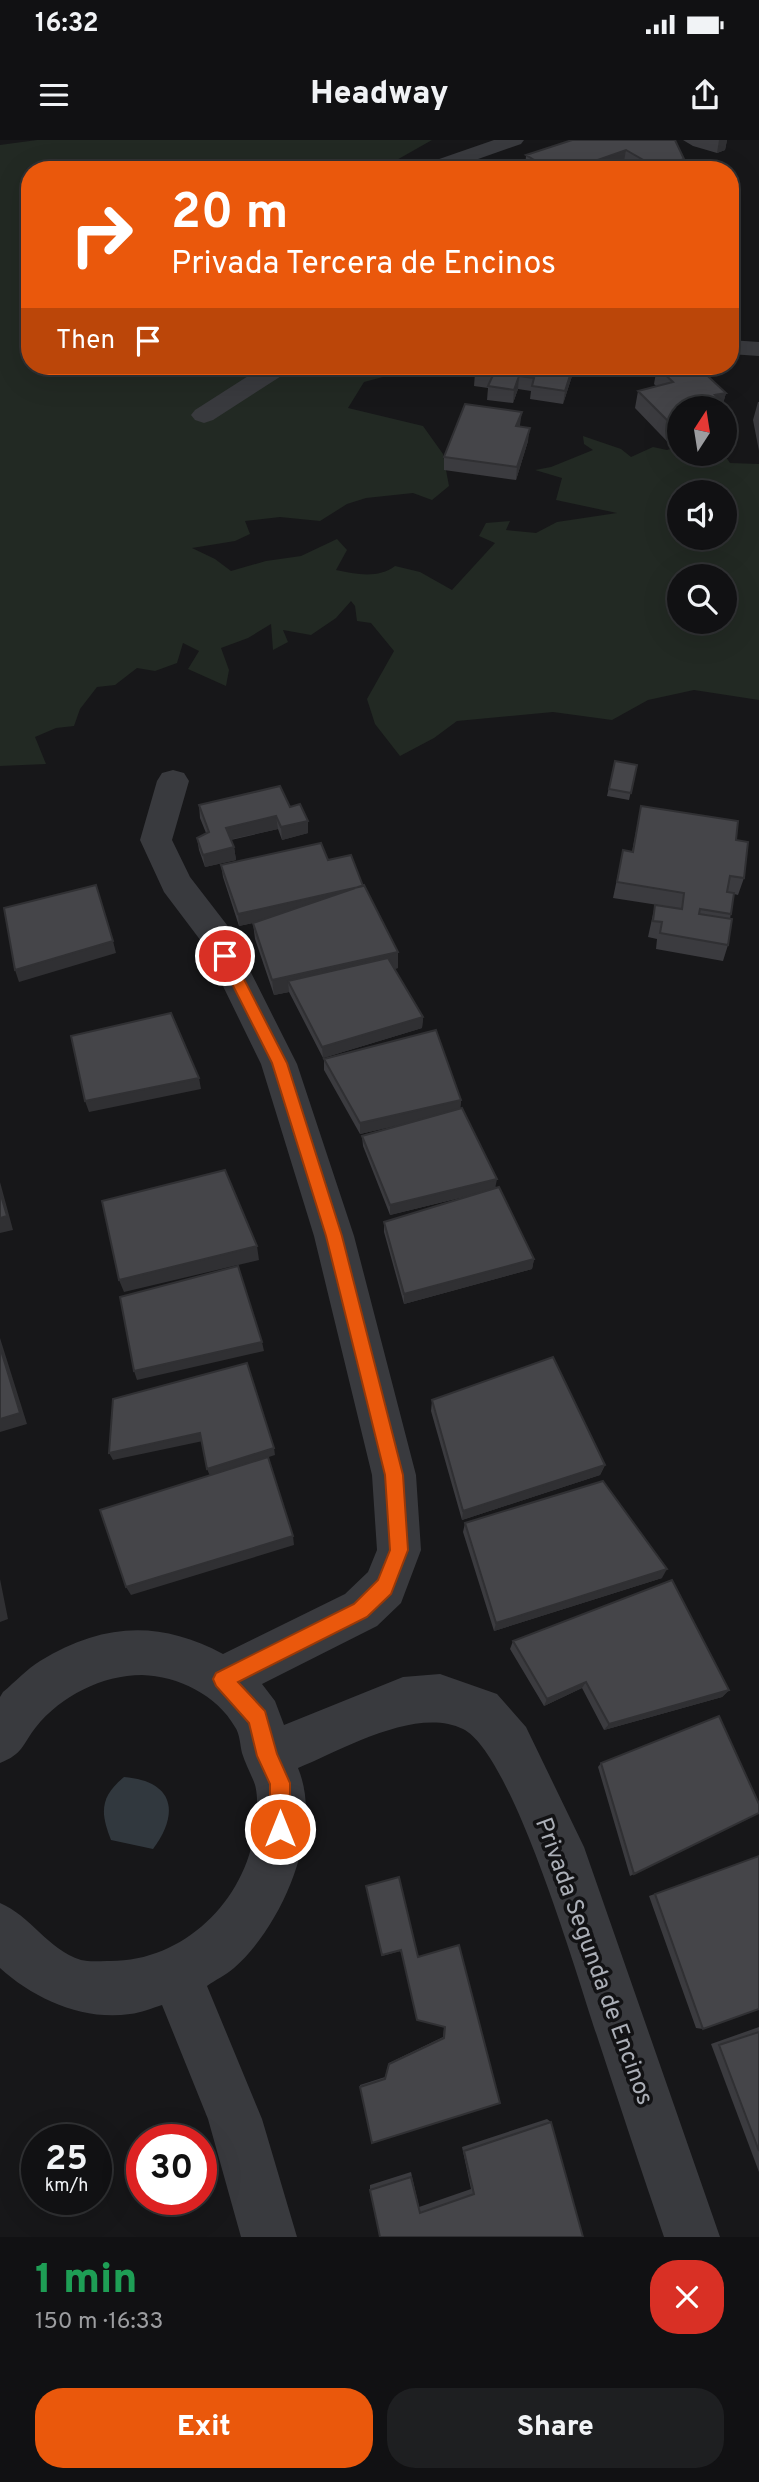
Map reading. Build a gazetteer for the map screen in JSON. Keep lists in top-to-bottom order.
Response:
{
  "streets": {
    "street": ["Privada Segunda de Encinos"]
  },
  "north": "top",
  "page": {
    "status": "16:32",
    "header": "Headway",
    "turn": ["20 m", "Privada Tercera de Encinos"],
    "then": "Then",
    "speed": "25 km/h",
    "limit": "30",
    "heading": ["1 min", "150 m · 16:33"],
    "buttons": ["Exit", "Share"]
  }
}
